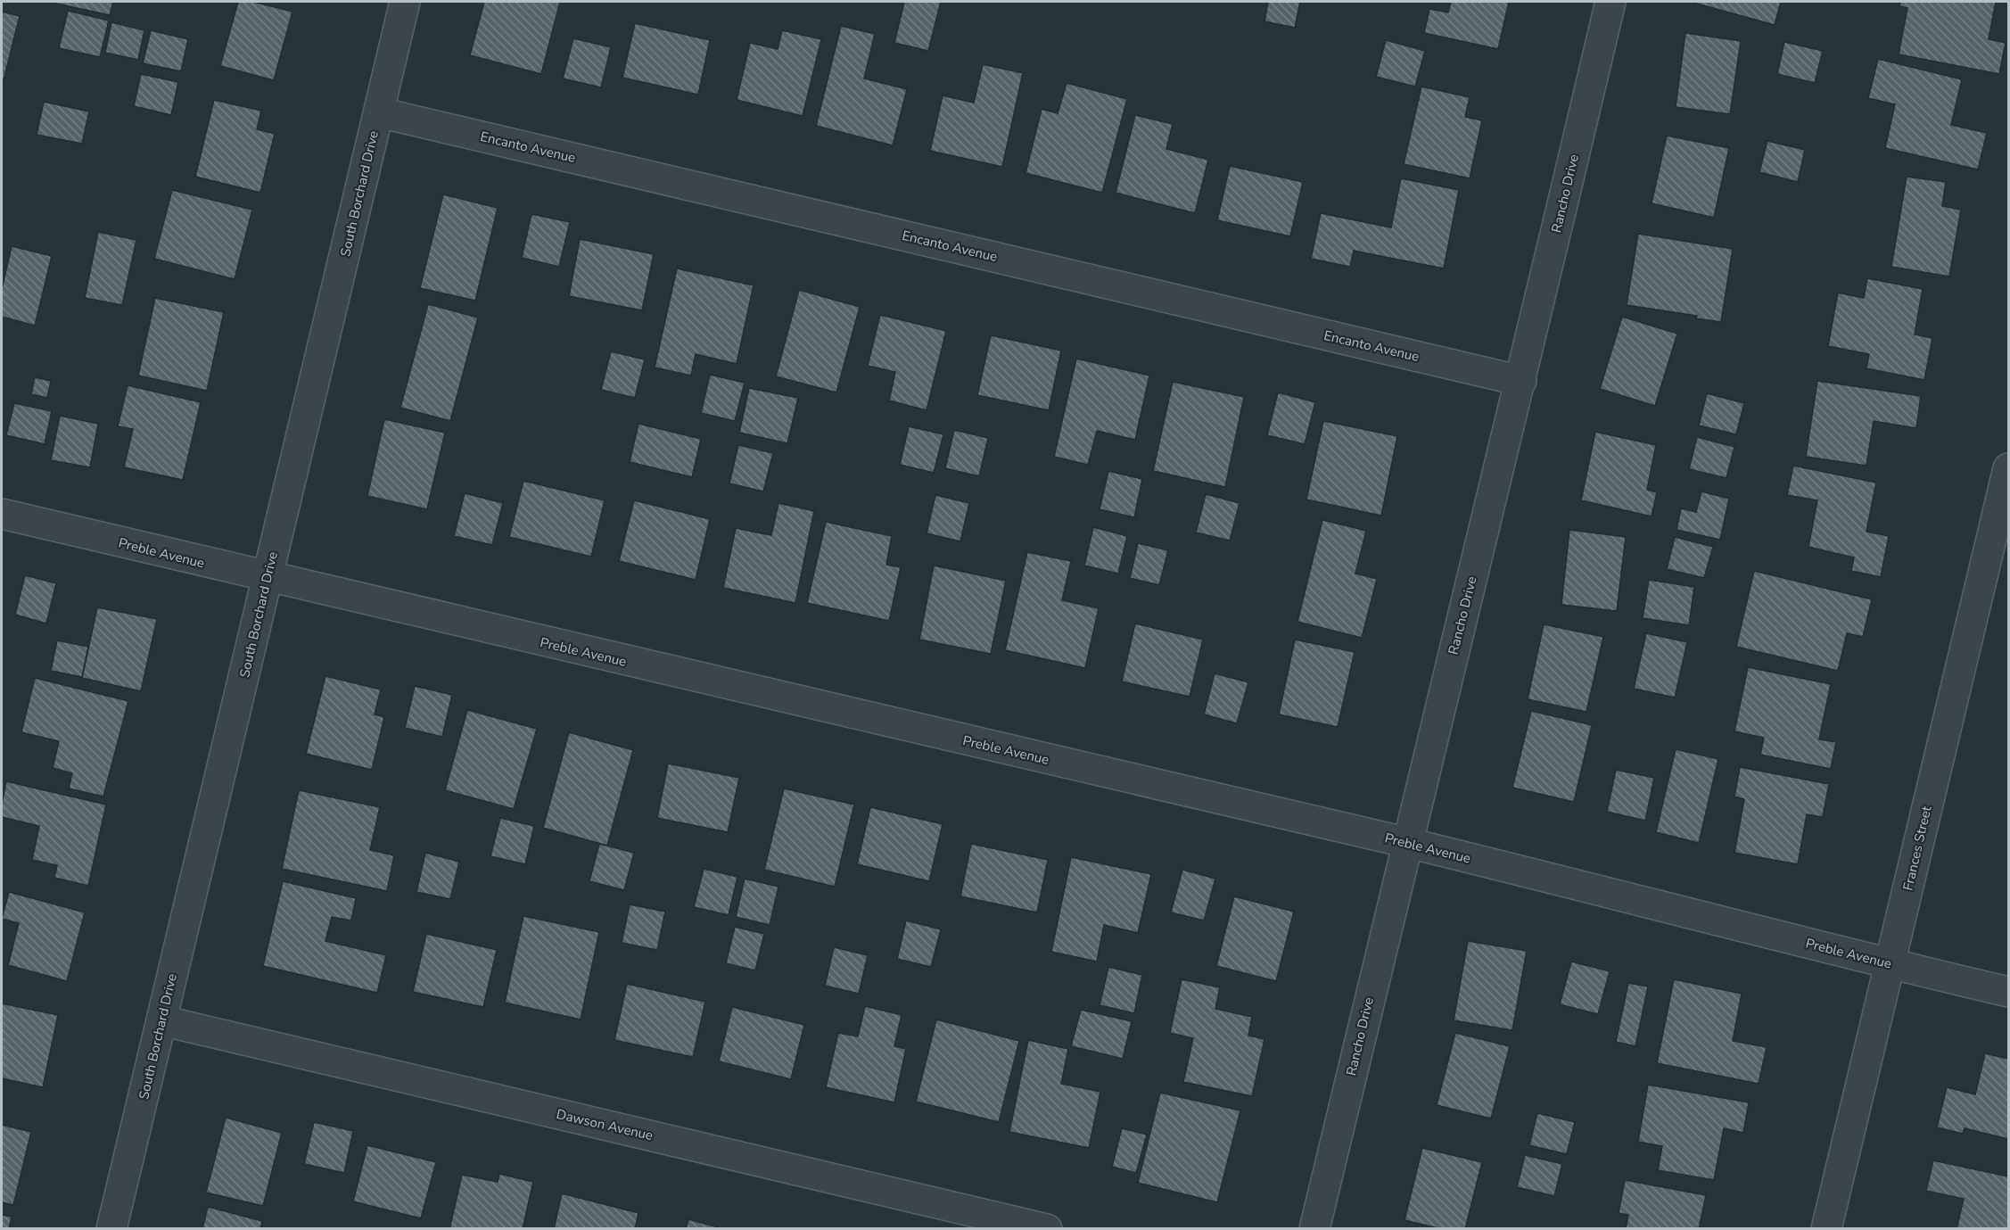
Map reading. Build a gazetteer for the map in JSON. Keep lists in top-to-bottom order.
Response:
{
  "streets": {
    "street": [
      "Encanto Avenue",
      "South Borchard Drive",
      "Rancho Drive",
      "Preble Avenue",
      "Frances Street",
      "Dawson Avenue"
    ]
  },
  "crossings": [
    ["Encanto Avenue", "South Borchard Drive"],
    ["Encanto Avenue", "Rancho Drive"],
    ["South Borchard Drive", "Preble Avenue"],
    ["South Borchard Drive", "Dawson Avenue"],
    ["Rancho Drive", "Preble Avenue"],
    ["Preble Avenue", "Frances Street"]
  ]
}
